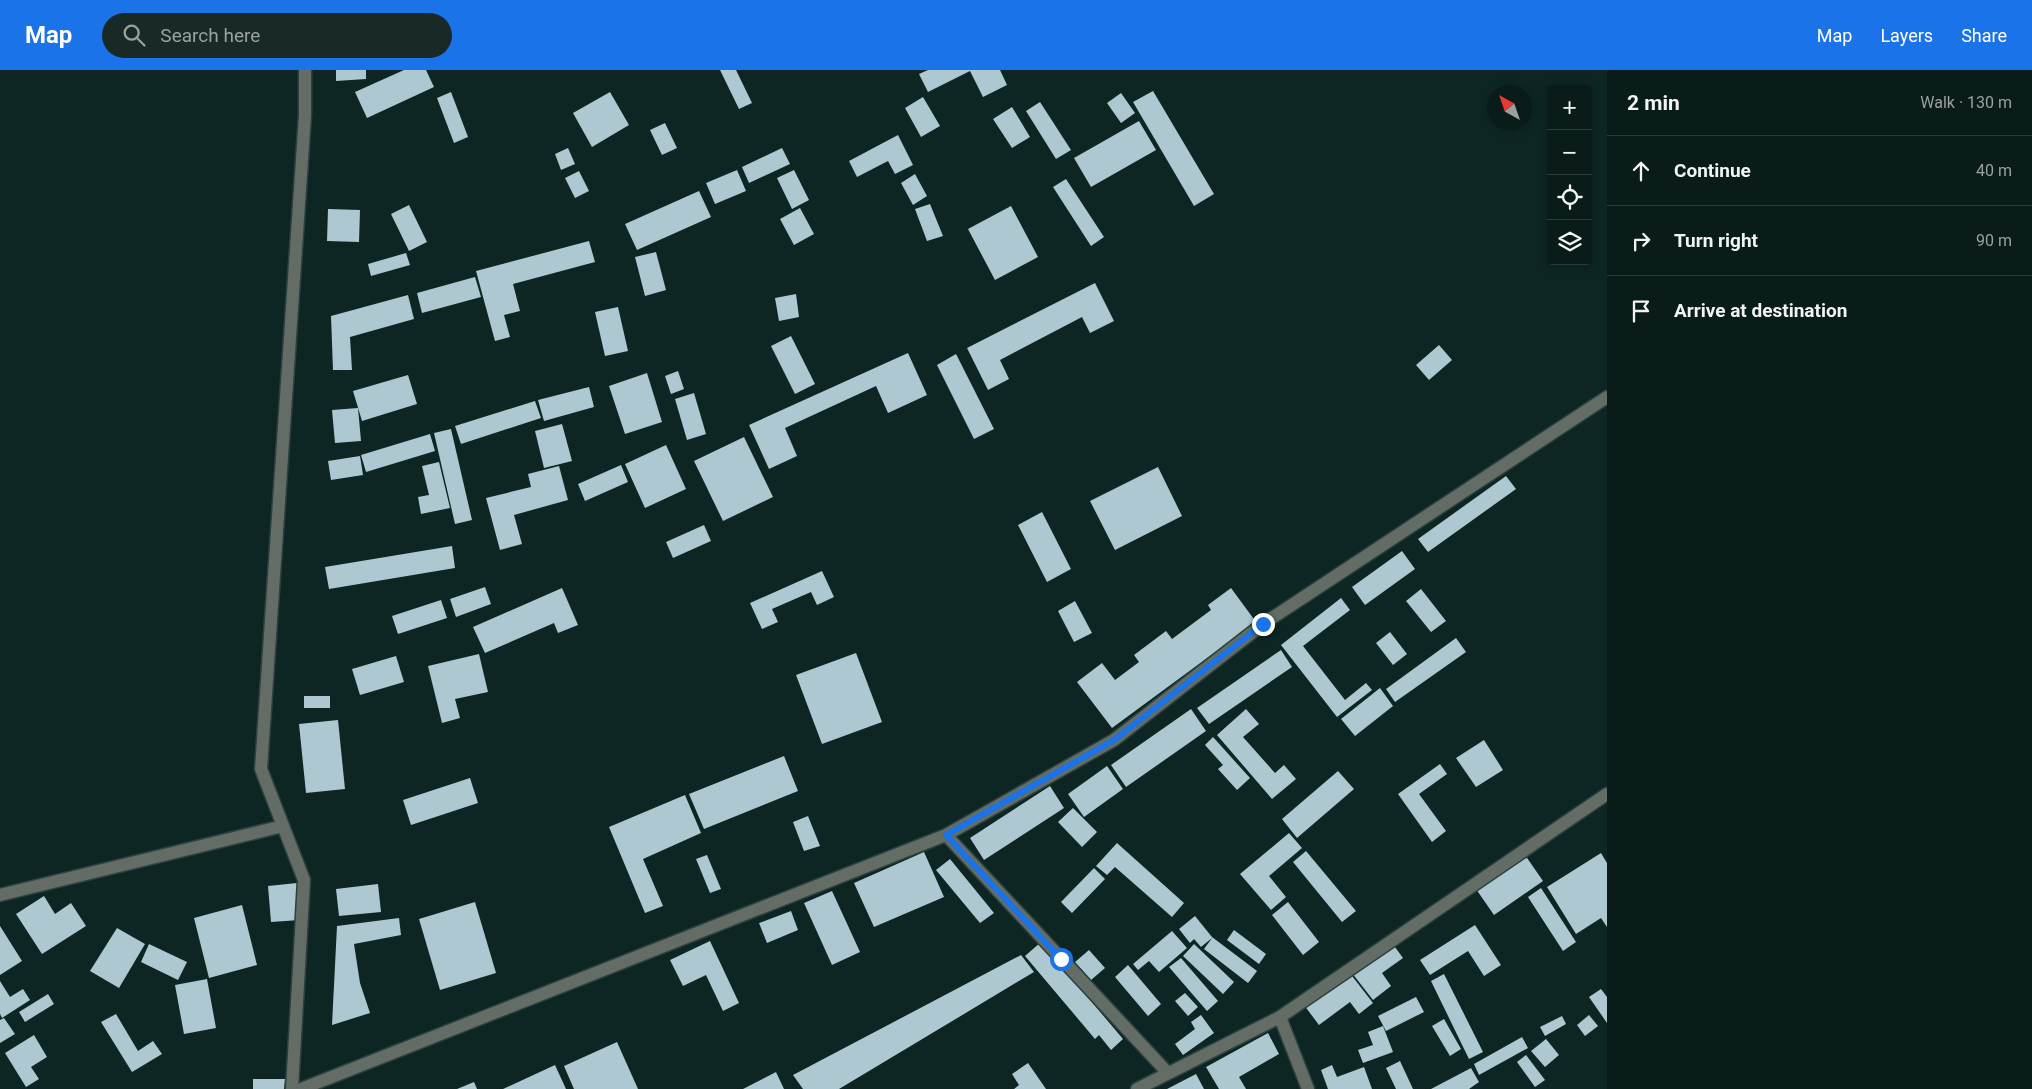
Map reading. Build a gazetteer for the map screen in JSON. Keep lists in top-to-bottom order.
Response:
{
  "north": "top left",
  "page": {
    "header": "Map",
    "search": "Search here",
    "nav": ["Map", "Layers", "Share"],
    "heading": ["2 min", "Walk · 130 m"],
    "map_buttons": ["+", "−"],
    "list": [
      ["Continue", "40 m"],
      ["Turn right", "90 m"],
      "Arrive at destination"
    ]
  }
}
